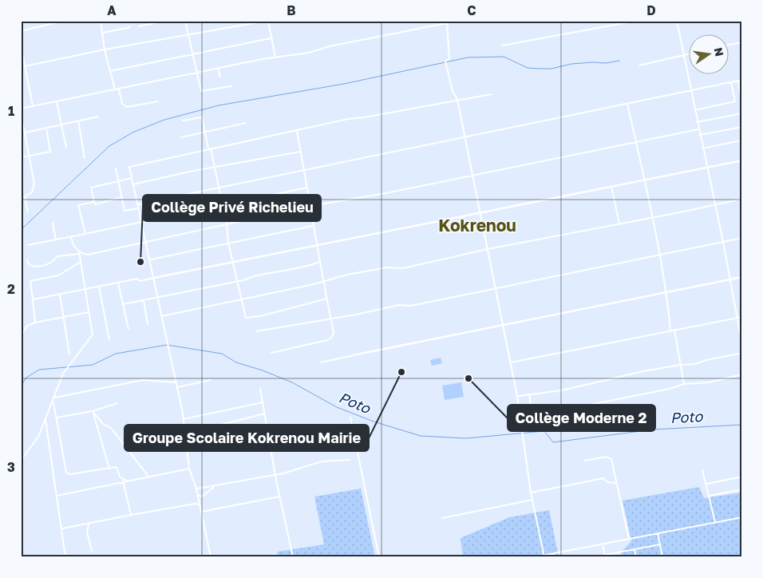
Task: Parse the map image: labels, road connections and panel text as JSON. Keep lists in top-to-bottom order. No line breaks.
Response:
{"districts":["Kokrenou"],"water":["Poto"],"places":["Collège Privé Richelieu","Groupe Scolaire Kokrenou Mairie","Collège Moderne 2"],"north":"right","grid":{"columns":["A","B","C","D"],"rows":["1","2","3"]}}
